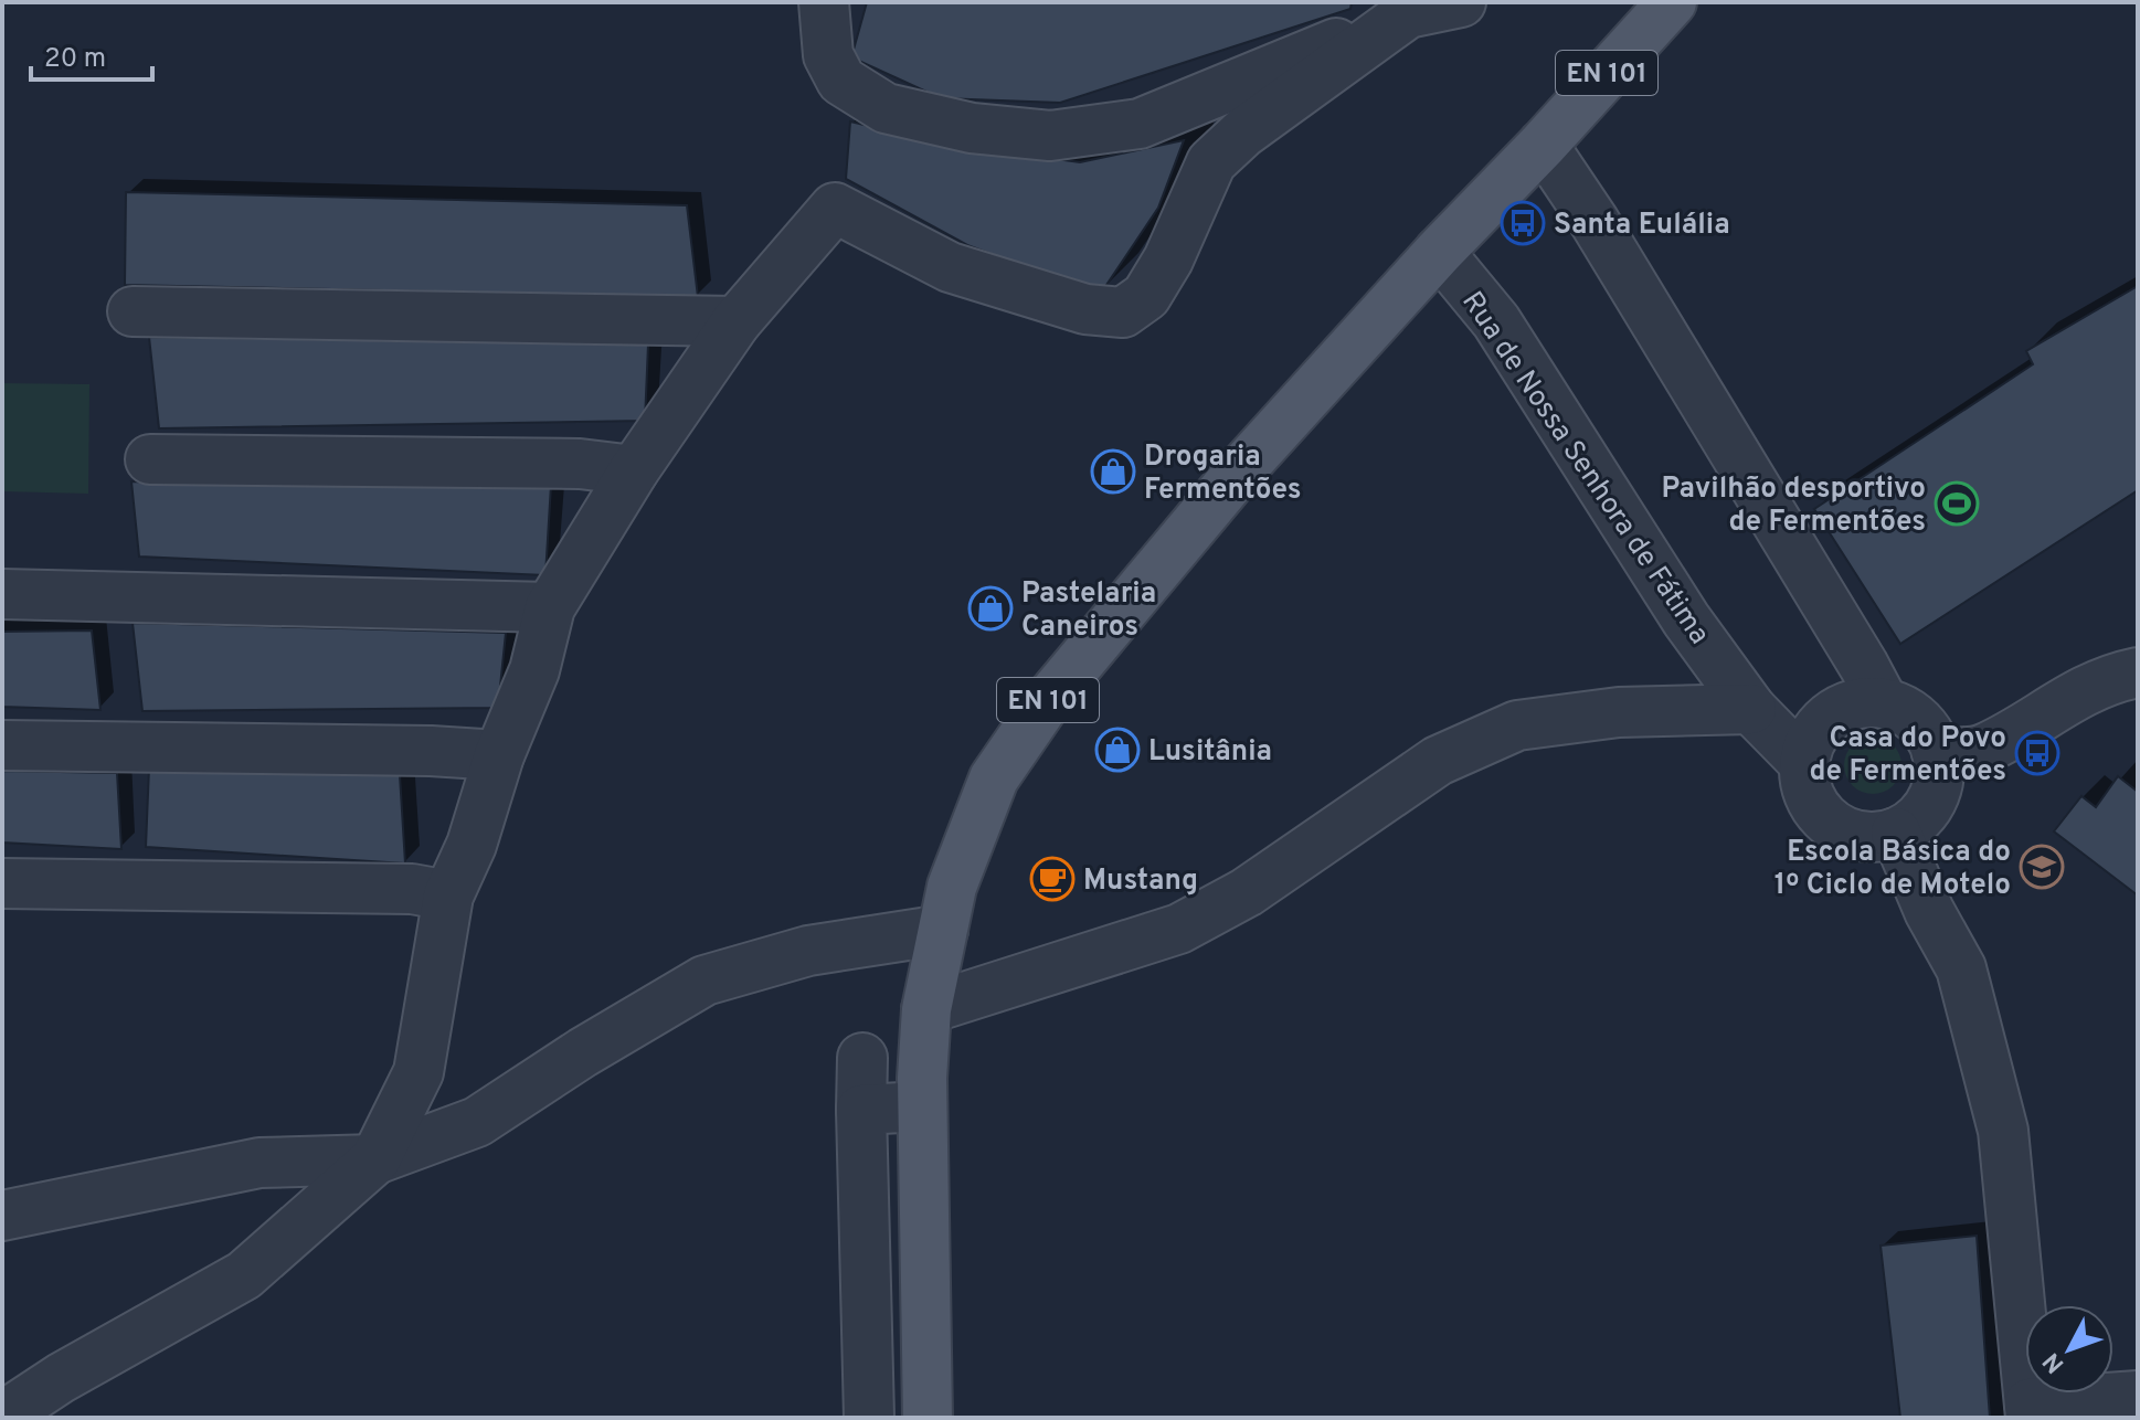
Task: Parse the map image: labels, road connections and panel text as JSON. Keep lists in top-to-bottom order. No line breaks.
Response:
{"streets":{"main road":["EN 101"],"street":["Rua de Nossa Senhora de Fátima"]},"crossings":[["EN 101","Rua de Nossa Senhora de Fátima"]],"places":{"bus stop":["Santa Eulália","Casa do Povo de Fermentões"],"shop":["Drogaria Fermentões","Pastelaria Caneiros","Lusitânia"],"sports":["Pavilhão desportivo de Fermentões"],"school or university":["Escola Básica do 1º Ciclo de Motelo"],"cafe":["Mustang"]},"scale_bar":"20 m","north":"bottom left"}
